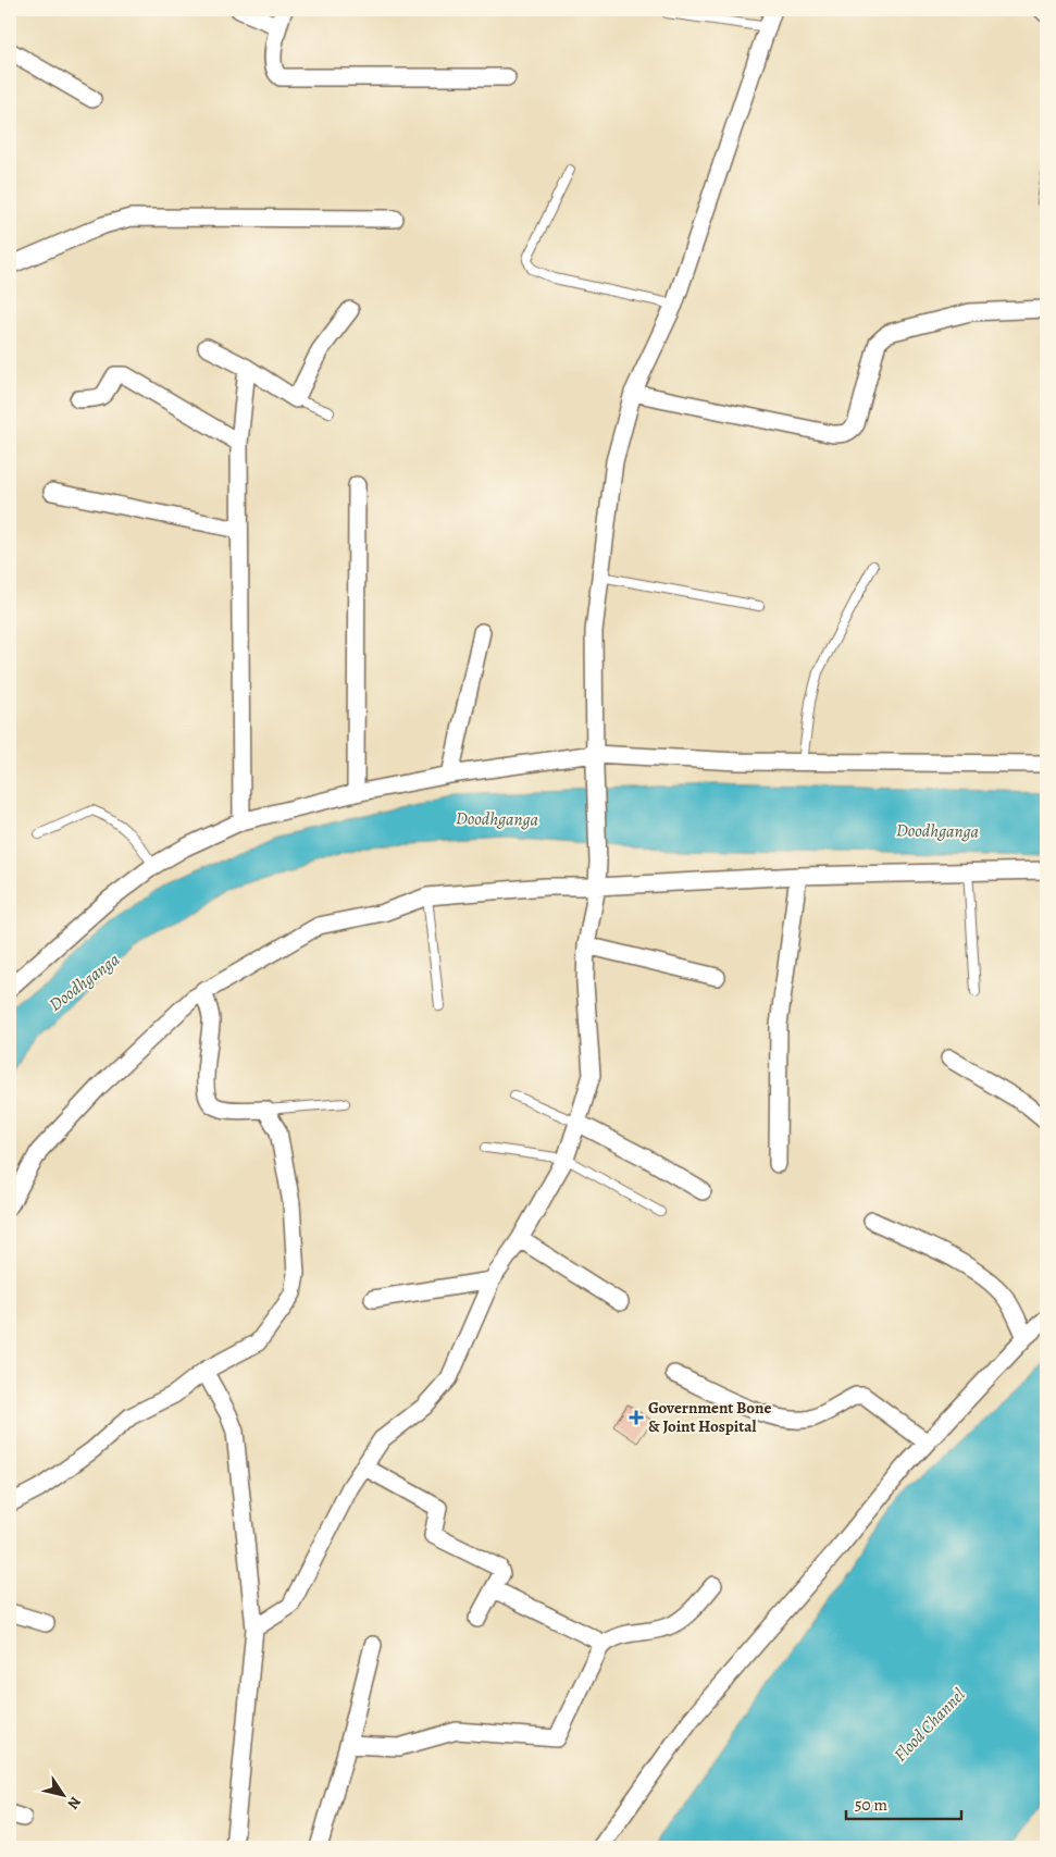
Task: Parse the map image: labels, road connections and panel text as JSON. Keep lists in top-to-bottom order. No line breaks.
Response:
{"water":["Doodhganga","Flood Channel"],"places":{"health":["Government Bone & Joint Hospital"]},"scale_bar":"50 m","north":"bottom right"}
